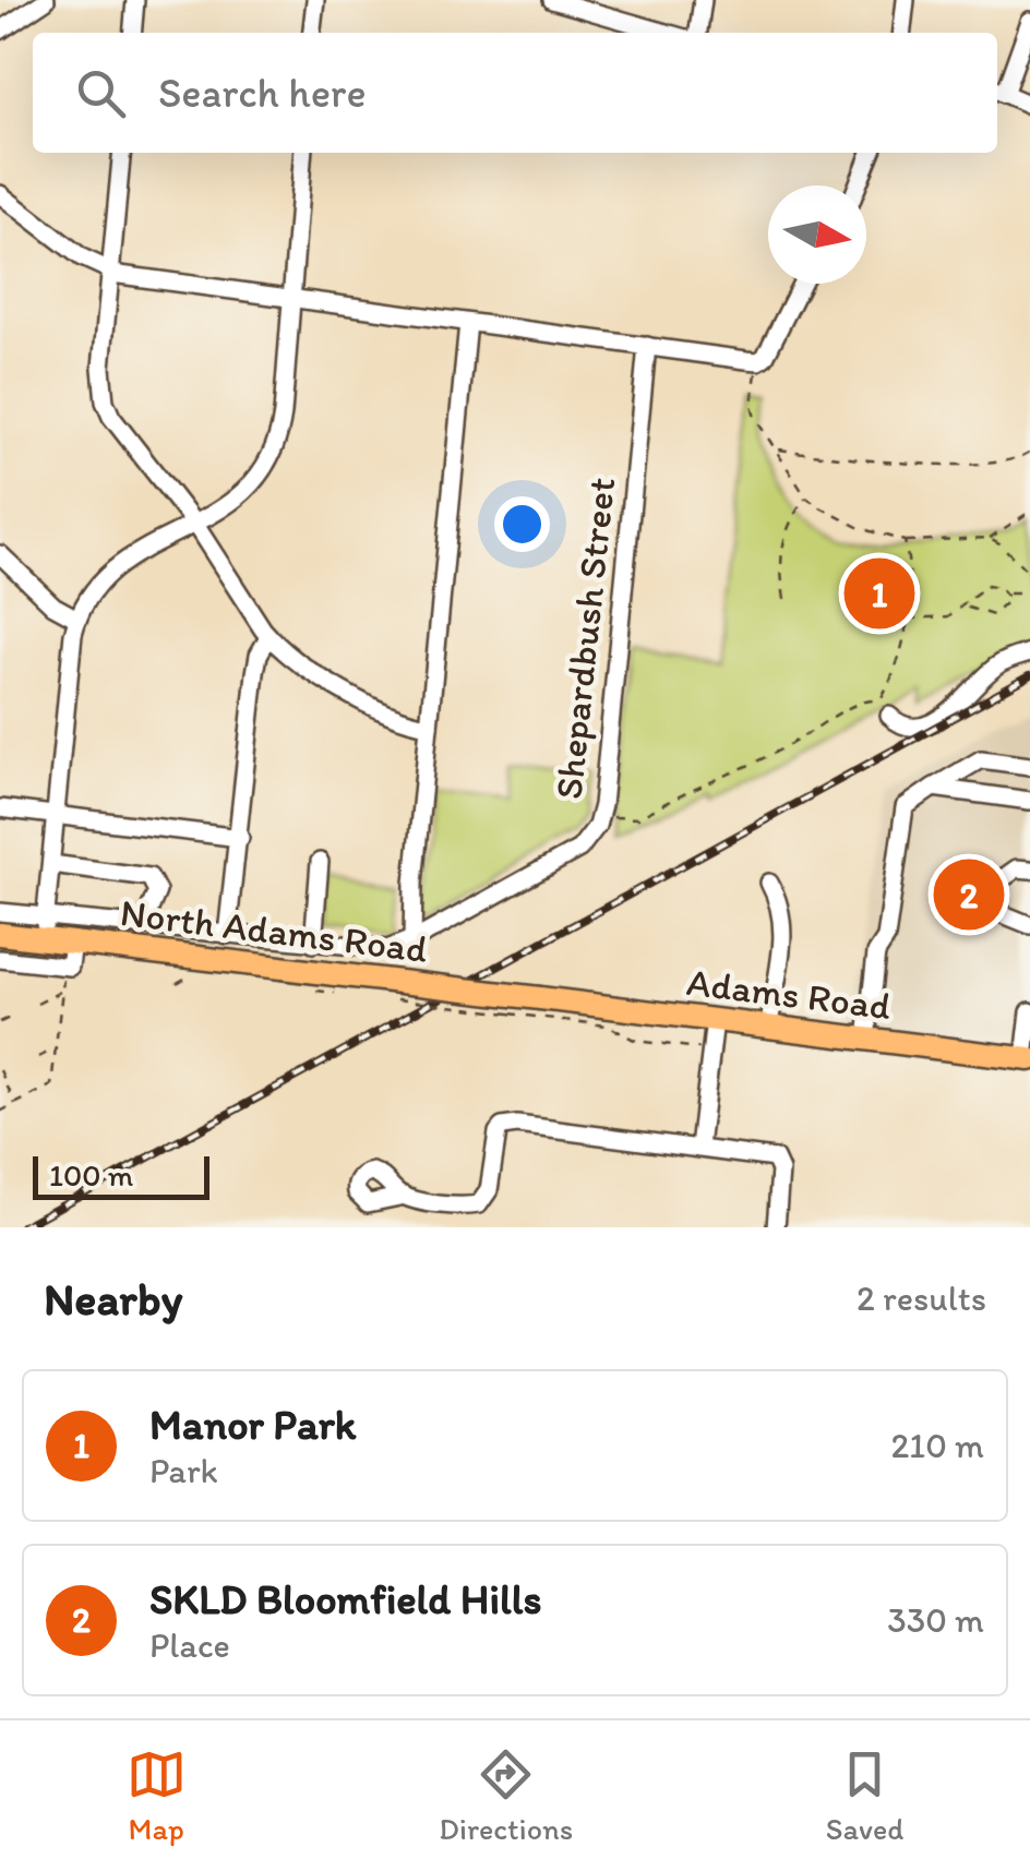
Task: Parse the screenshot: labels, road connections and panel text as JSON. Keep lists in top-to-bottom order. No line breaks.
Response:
{"streets":{"main road":["North Adams Road","Adams Road"],"street":["Shepardbush Street"]},"crossings":[["Shepardbush Street","North Adams Road"],["North Adams Road","Adams Road"]],"scale_bar":"100 m","north":"right","page":{"search":"Search here","pins":["1","2"],"scale":"100 m","heading":["Nearby","2 results"],"list":[{"mark":"1","name":"Manor Park","note":"Park","value":"210 m"},{"mark":"2","name":"SKLD Bloomfield Hills","note":"Place","value":"330 m"}],"nav":["Map","Directions","Saved"]}}
